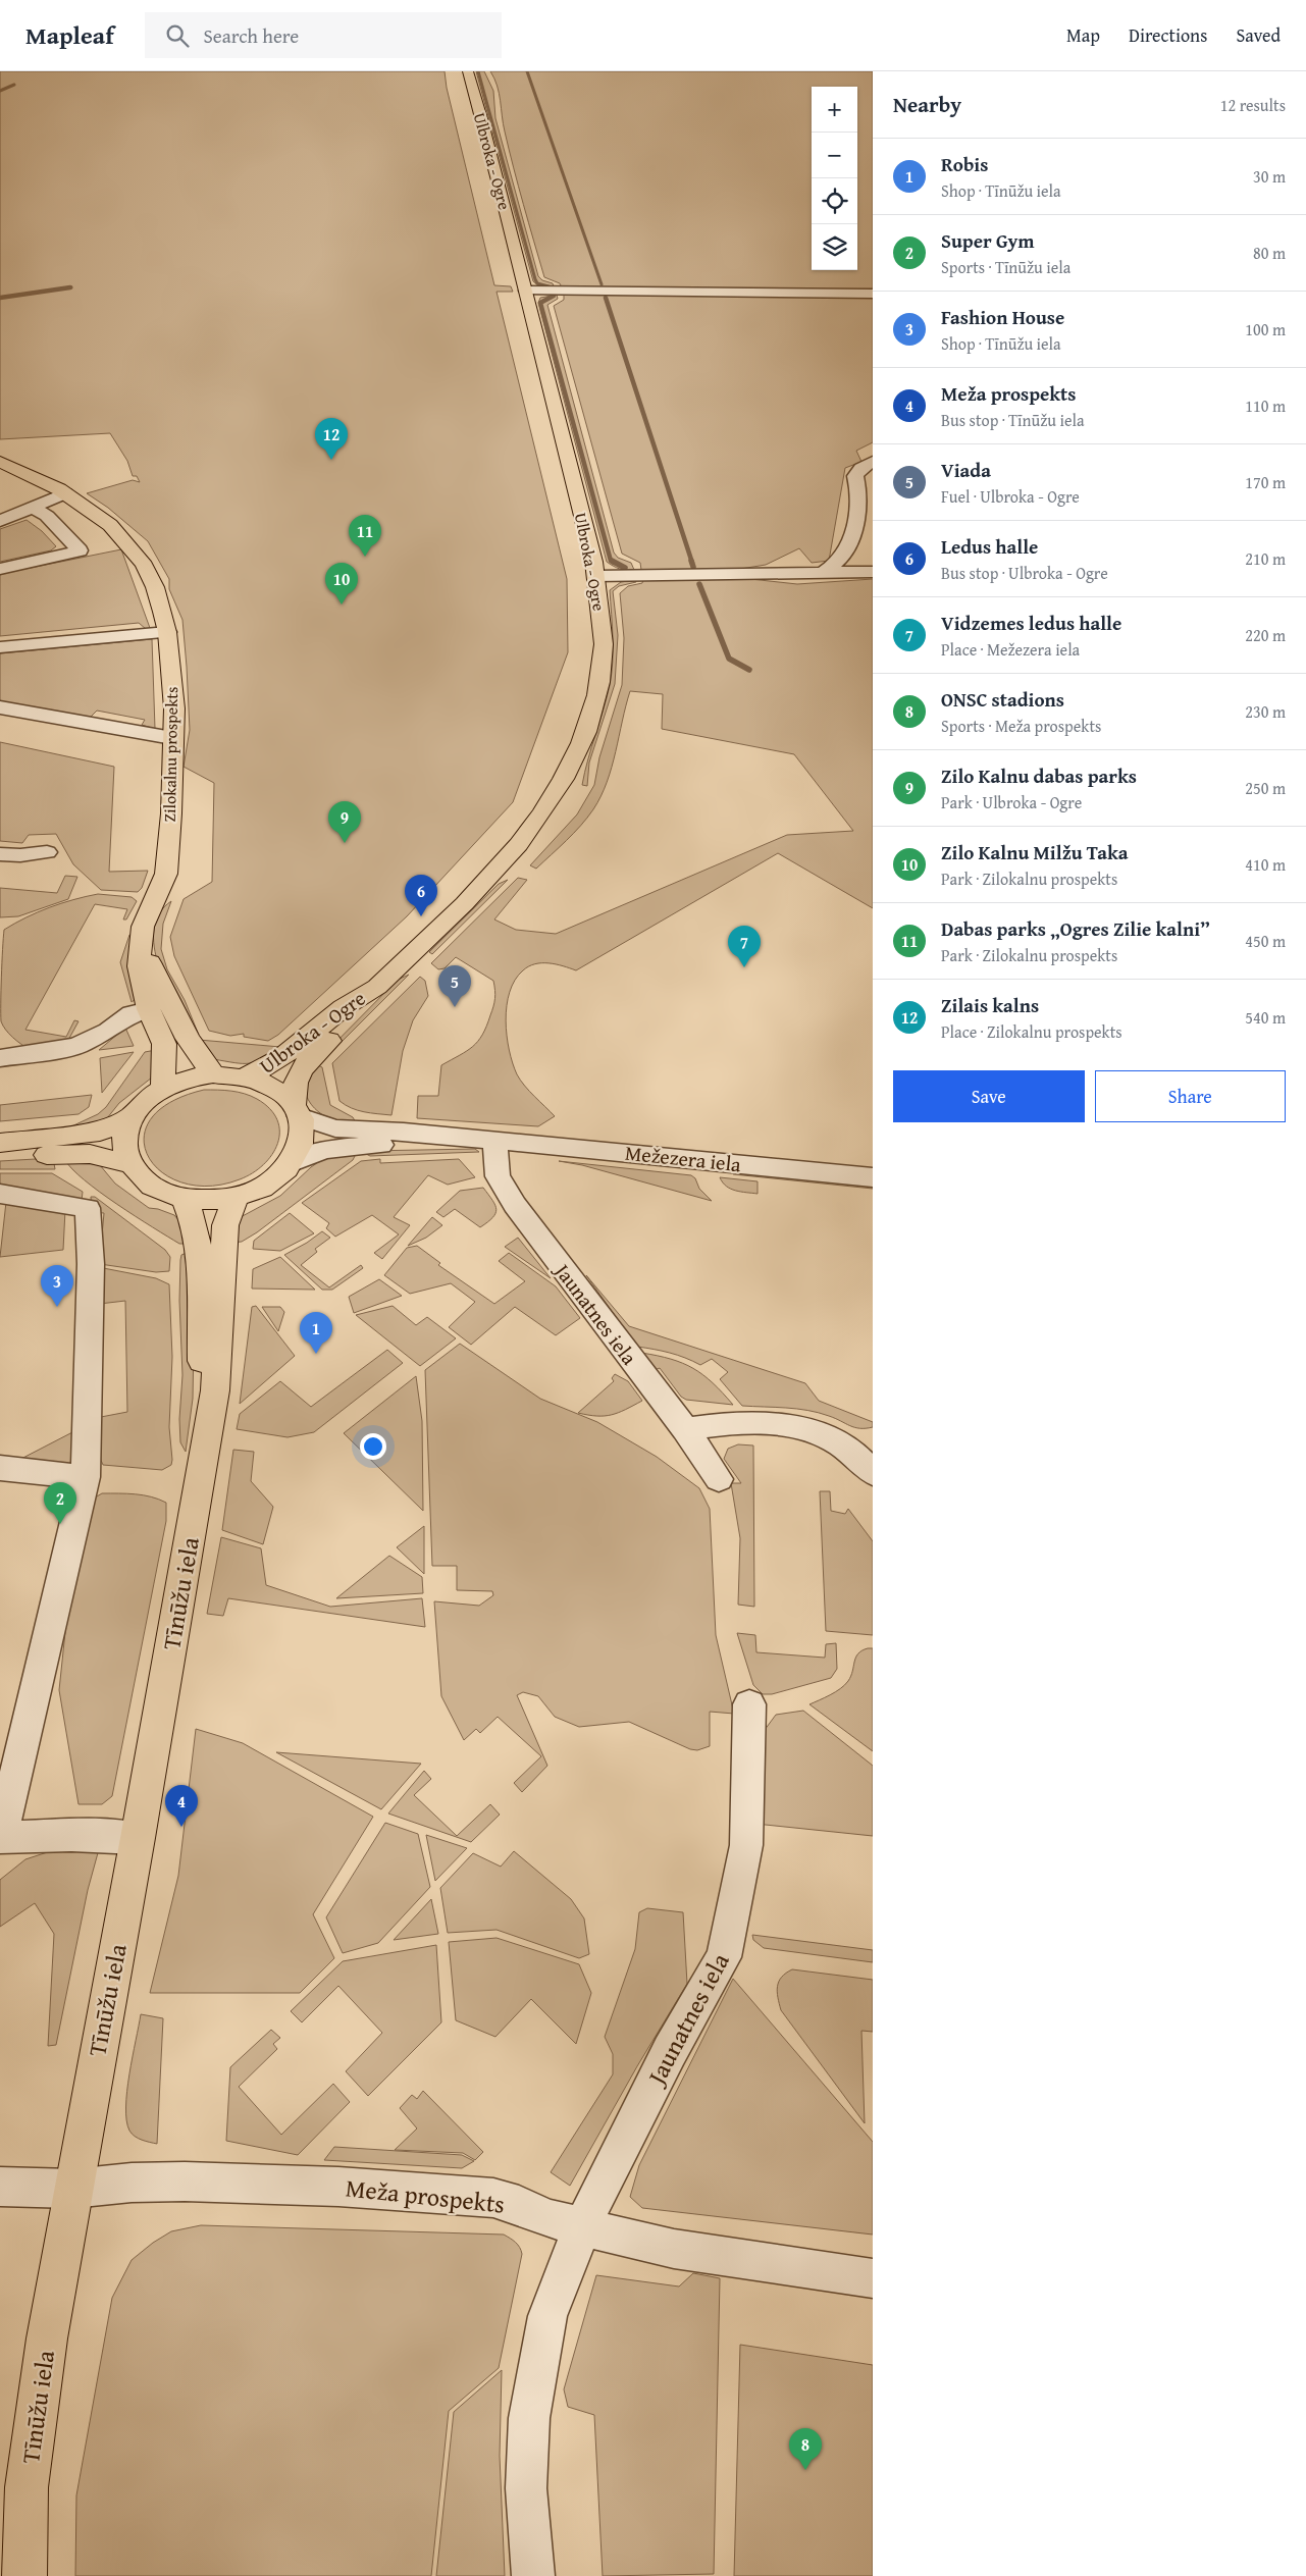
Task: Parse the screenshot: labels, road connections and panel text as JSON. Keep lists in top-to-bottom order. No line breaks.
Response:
{"streets":{"main road":["Ulbroka - Ogre","Zilokalnu prospekts","Tīnūžu iela"],"street":["Mežezera iela","Jaunatnes iela","Meža prospekts"]},"crossings":[["Ulbroka - Ogre","Zilokalnu prospekts"],["Ulbroka - Ogre","Mežezera iela"],["Ulbroka - Ogre","Tīnūžu iela"],["Zilokalnu prospekts","Mežezera iela"],["Zilokalnu prospekts","Tīnūžu iela"],["Mežezera iela","Jaunatnes iela"],["Mežezera iela","Tīnūžu iela"],["Jaunatnes iela","Meža prospekts"],["Tīnūžu iela","Meža prospekts"]],"page":{"header":"Mapleaf","search":"Search here","nav":["Map","Directions","Saved"],"heading":["Nearby","12 results"],"map_buttons":["+","−"],"list":[{"mark":"1","name":"Robis","note":"Shop · Tīnūžu iela","value":"30 m"},{"mark":"2","name":"Super Gym","note":"Sports · Tīnūžu iela","value":"80 m"},{"mark":"3","name":"Fashion House","note":"Shop · Tīnūžu iela","value":"100 m"},{"mark":"4","name":"Meža prospekts","note":"Bus stop · Tīnūžu iela","value":"110 m"},{"mark":"5","name":"Viada","note":"Fuel · Ulbroka - Ogre","value":"170 m"},{"mark":"6","name":"Ledus halle","note":"Bus stop · Ulbroka - Ogre","value":"210 m"},{"mark":"7","name":"Vidzemes ledus halle","note":"Place · Mežezera iela","value":"220 m"},{"mark":"8","name":"ONSC stadions","note":"Sports · Meža prospekts","value":"230 m"},{"mark":"9","name":"Zilo Kalnu dabas parks","note":"Park · Ulbroka - Ogre","value":"250 m"},{"mark":"10","name":"Zilo Kalnu Milžu Taka","note":"Park · Zilokalnu prospekts","value":"410 m"},{"mark":"11","name":"Dabas parks „Ogres Zilie kalni”","note":"Park · Zilokalnu prospekts","value":"450 m"},{"mark":"12","name":"Zilais kalns","note":"Place · Zilokalnu prospekts","value":"540 m"}],"pins":["12","11","10","9","6","7","5","3","1","2","4","8"],"buttons":["Save","Share"]}}
